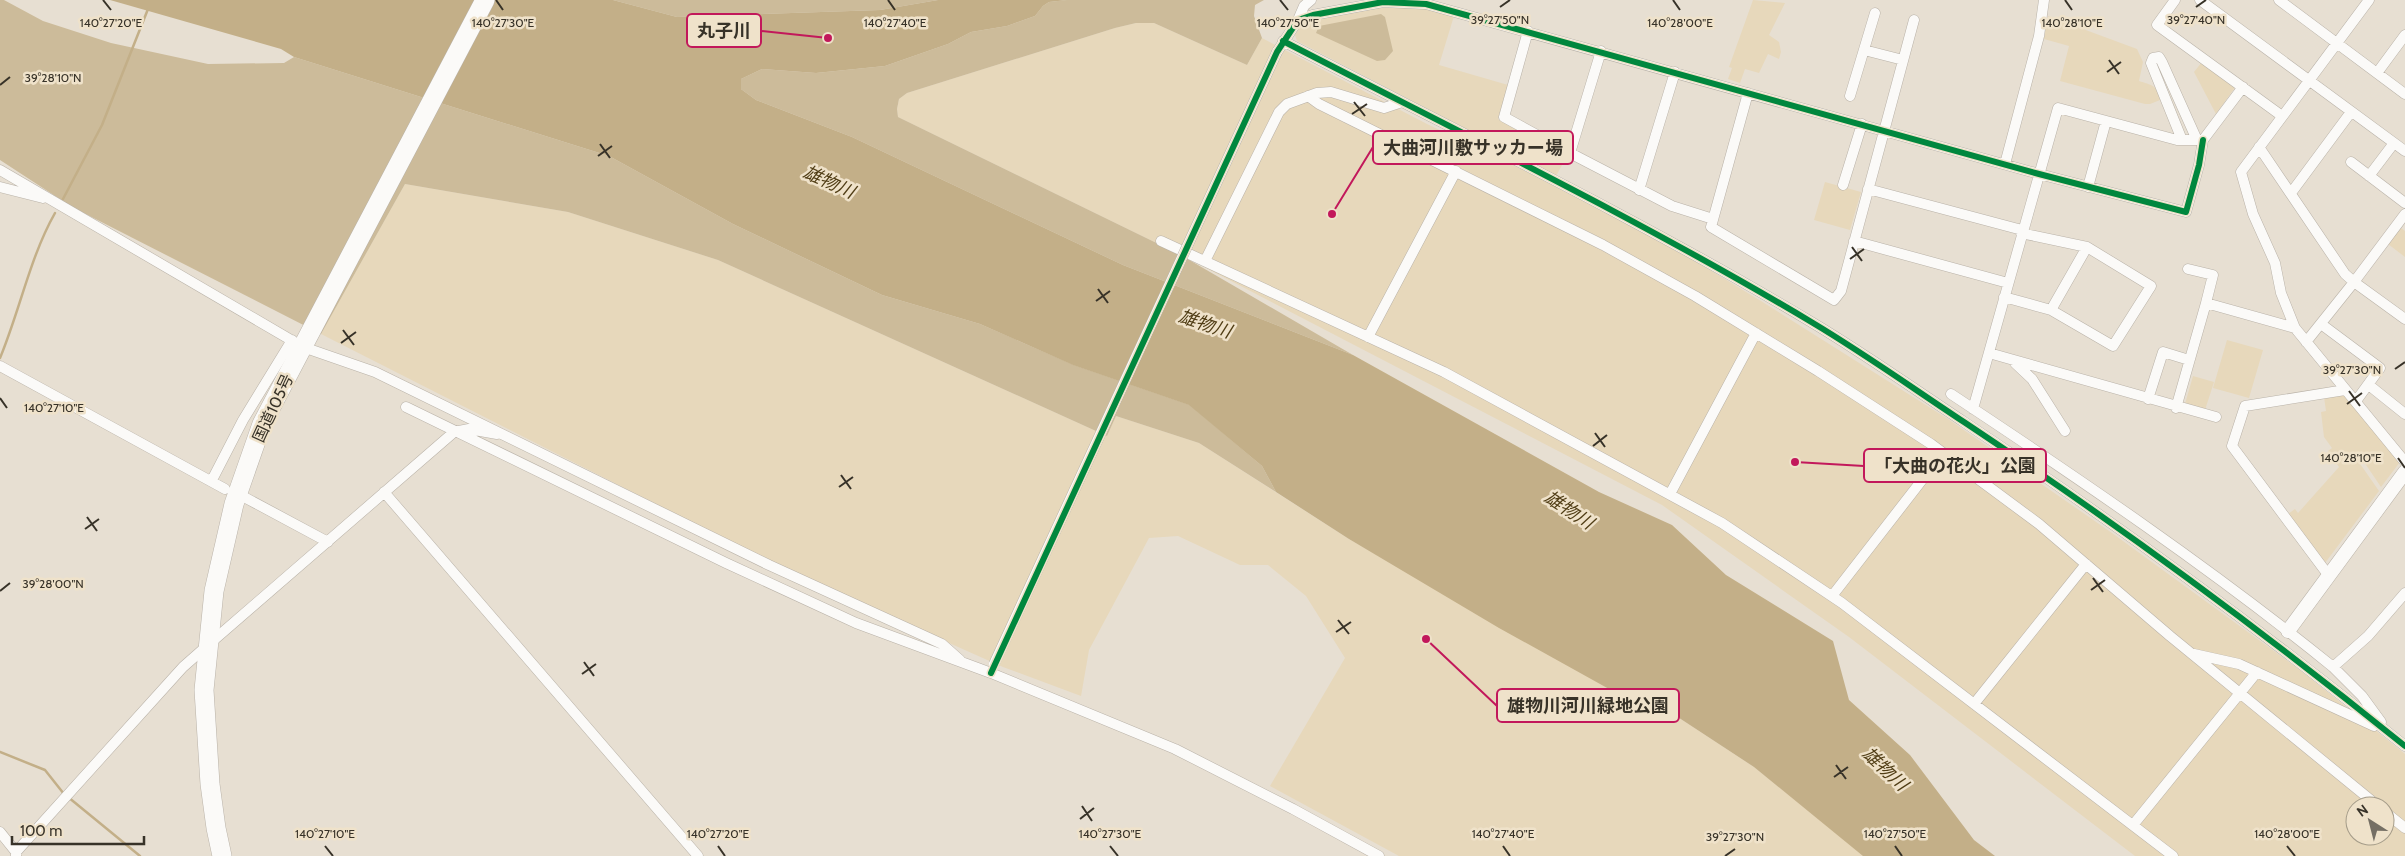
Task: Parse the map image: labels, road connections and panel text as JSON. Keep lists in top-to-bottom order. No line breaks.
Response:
{"streets":{"highway":["国道105号"]},"water":["雄物川"],"places":["丸子川","大曲河川敷サッカー場","「大曲の花火」公園","雄物川河川緑地公園"],"scale_bar":"100 m","north":"top left","coordinates":["39°27'50\"N","39°27'40\"N","140°27'20\"E","140°27'30\"E","140°27'40\"E","140°27'50\"E","140°28'00\"E","140°28'10\"E","39°28'10\"N","39°27'30\"N","140°27'10\"E","39°28'00\"N"]}
